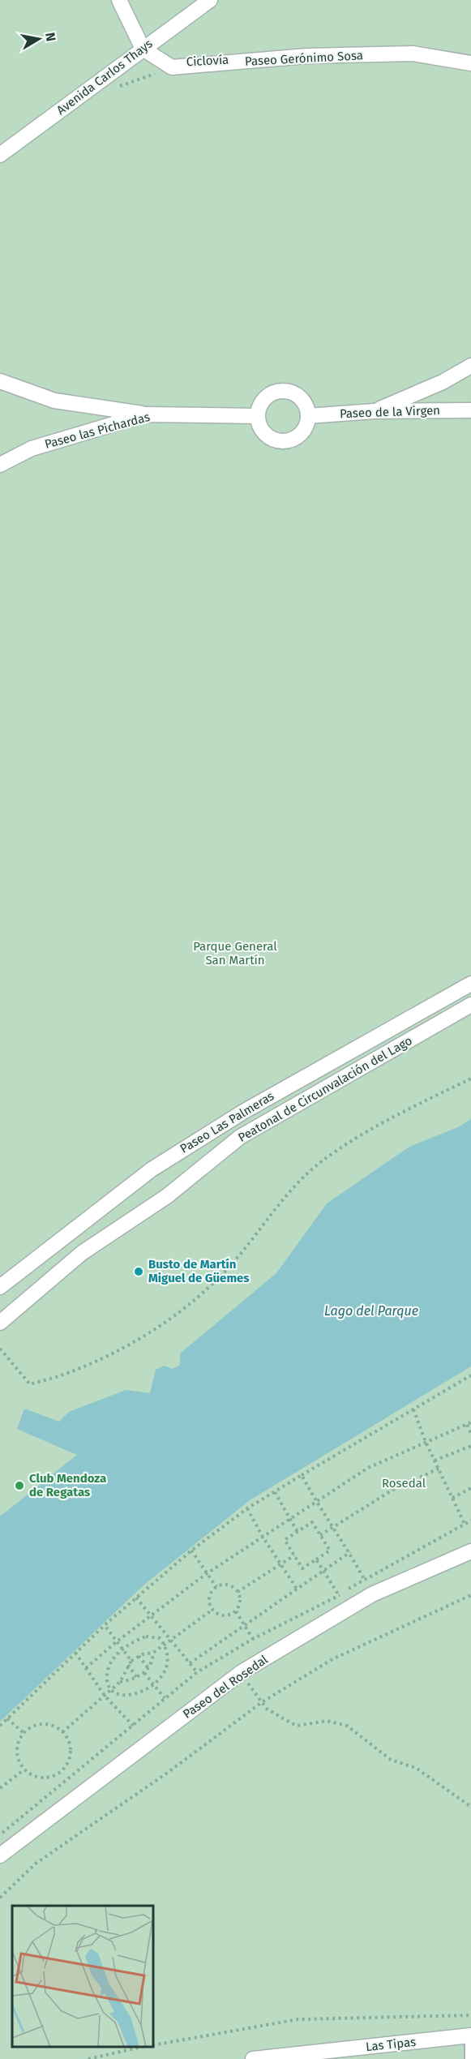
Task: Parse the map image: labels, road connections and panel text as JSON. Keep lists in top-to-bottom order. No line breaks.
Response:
{"streets":{"street":["Paseo Gerónimo Sosa","Avenida Carlos Thays","Paseo de la Virgen","Paseo las Pichardas","Peatonal de Circunvalación del Lago","Paseo Las Palmeras","Paseo del Rosedal","Las Tipas"]},"crossings":[["Paseo Gerónimo Sosa","Avenida Carlos Thays"],["Paseo de la Virgen","Paseo las Pichardas"]],"water":["Lago del Parque"],"parks":["Parque General San Martín","Rosedal"],"places":["Busto de Martín Miguel de Güemes","Club Mendoza de Regatas"],"north":"right"}
